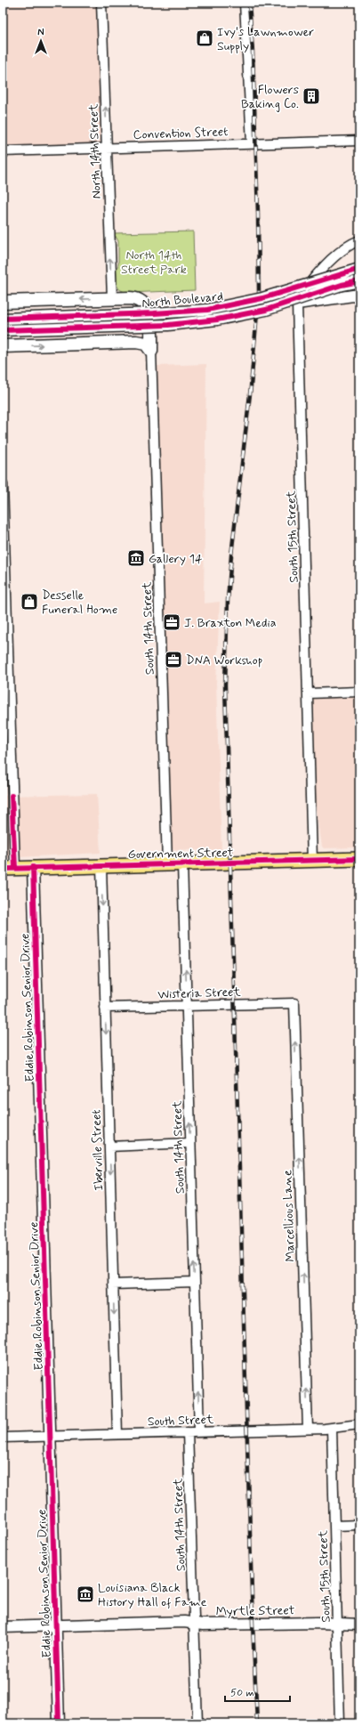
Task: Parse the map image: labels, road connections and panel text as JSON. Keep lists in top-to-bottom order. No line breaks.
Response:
{"streets":{"main road":["Government Street"],"street":["Convention Street","North 14th Street","North Boulevard","South 15th Street","South 14th Street","Wisteria Street","Eddie Robinson Senior Drive","Iberville Street","Marcellious Lane","South Street","Myrtle Street"]},"crossings":[["Convention Street","North 14th Street"],["South 15th Street","Government Street"],["South 15th Street","South Street"],["South 15th Street","Myrtle Street"],["South 14th Street","Government Street"],["South 14th Street","Wisteria Street"],["South 14th Street","South Street"],["South 14th Street","Myrtle Street"],["Government Street","Eddie Robinson Senior Drive"],["Government Street","Iberville Street"],["Wisteria Street","Iberville Street"],["Wisteria Street","Marcellious Lane"],["Eddie Robinson Senior Drive","South Street"],["Eddie Robinson Senior Drive","Myrtle Street"],["Iberville Street","South Street"],["Marcellious Lane","South Street"]],"one_way":["North 14th Street","South 14th Street","Iberville Street","Marcellious Lane"],"parks":["North 14th Street Park"],"places":{"shop":["Ivy's Lawnmower Supply","Desselle Funeral Home"],"building":["Flowers Baking Co."],"museum":["Gallery 14","Louisiana Black History Hall of Fame"],"office":["J. Braxton Media","DNA Workshop"]},"scale_bar":"50 m","north":"top"}
